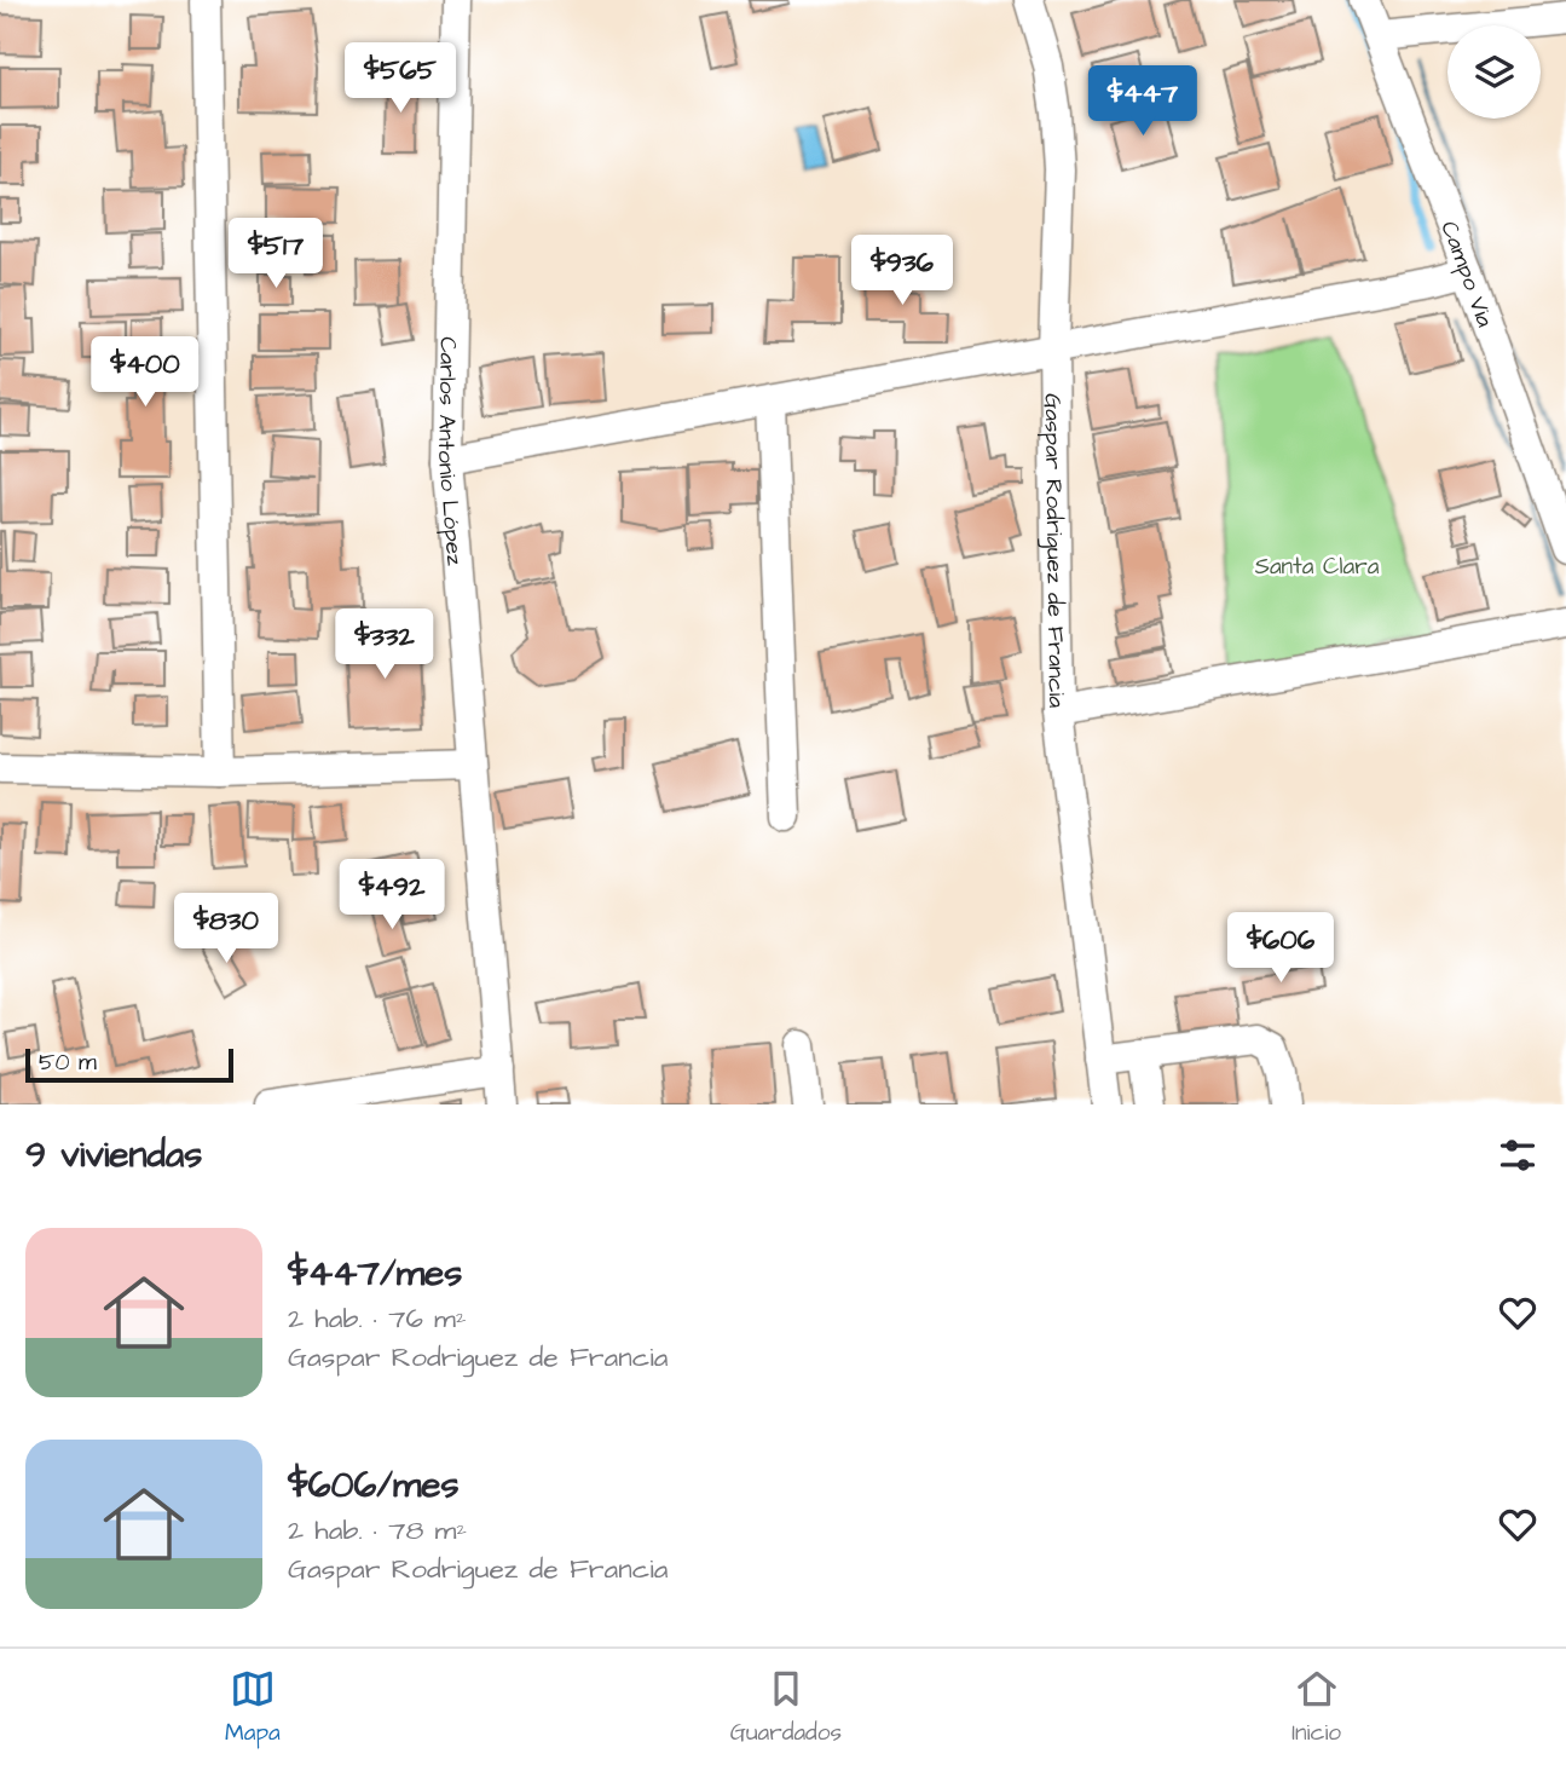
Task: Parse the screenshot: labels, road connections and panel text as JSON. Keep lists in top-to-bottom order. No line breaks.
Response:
{"streets":{"street":["Campo Via","Carlos Antonio López","Gaspar Rodriguez de Francia"]},"parks":["Santa Clara"],"scale_bar":"50 m","page":{"price":["$565","$447","$517","$936","$400","$332","$492","$830","$606"],"scale":"50 m","heading":"9 viviendas","list":[{"name":"$447/mes","note":"2 hab. · 76 m² · Gaspar Rodriguez de Francia"},{"name":"$606/mes","note":"2 hab. · 78 m² · Gaspar Rodriguez de Francia"}],"tabs":["Mapa","Guardados","Inicio"]}}
